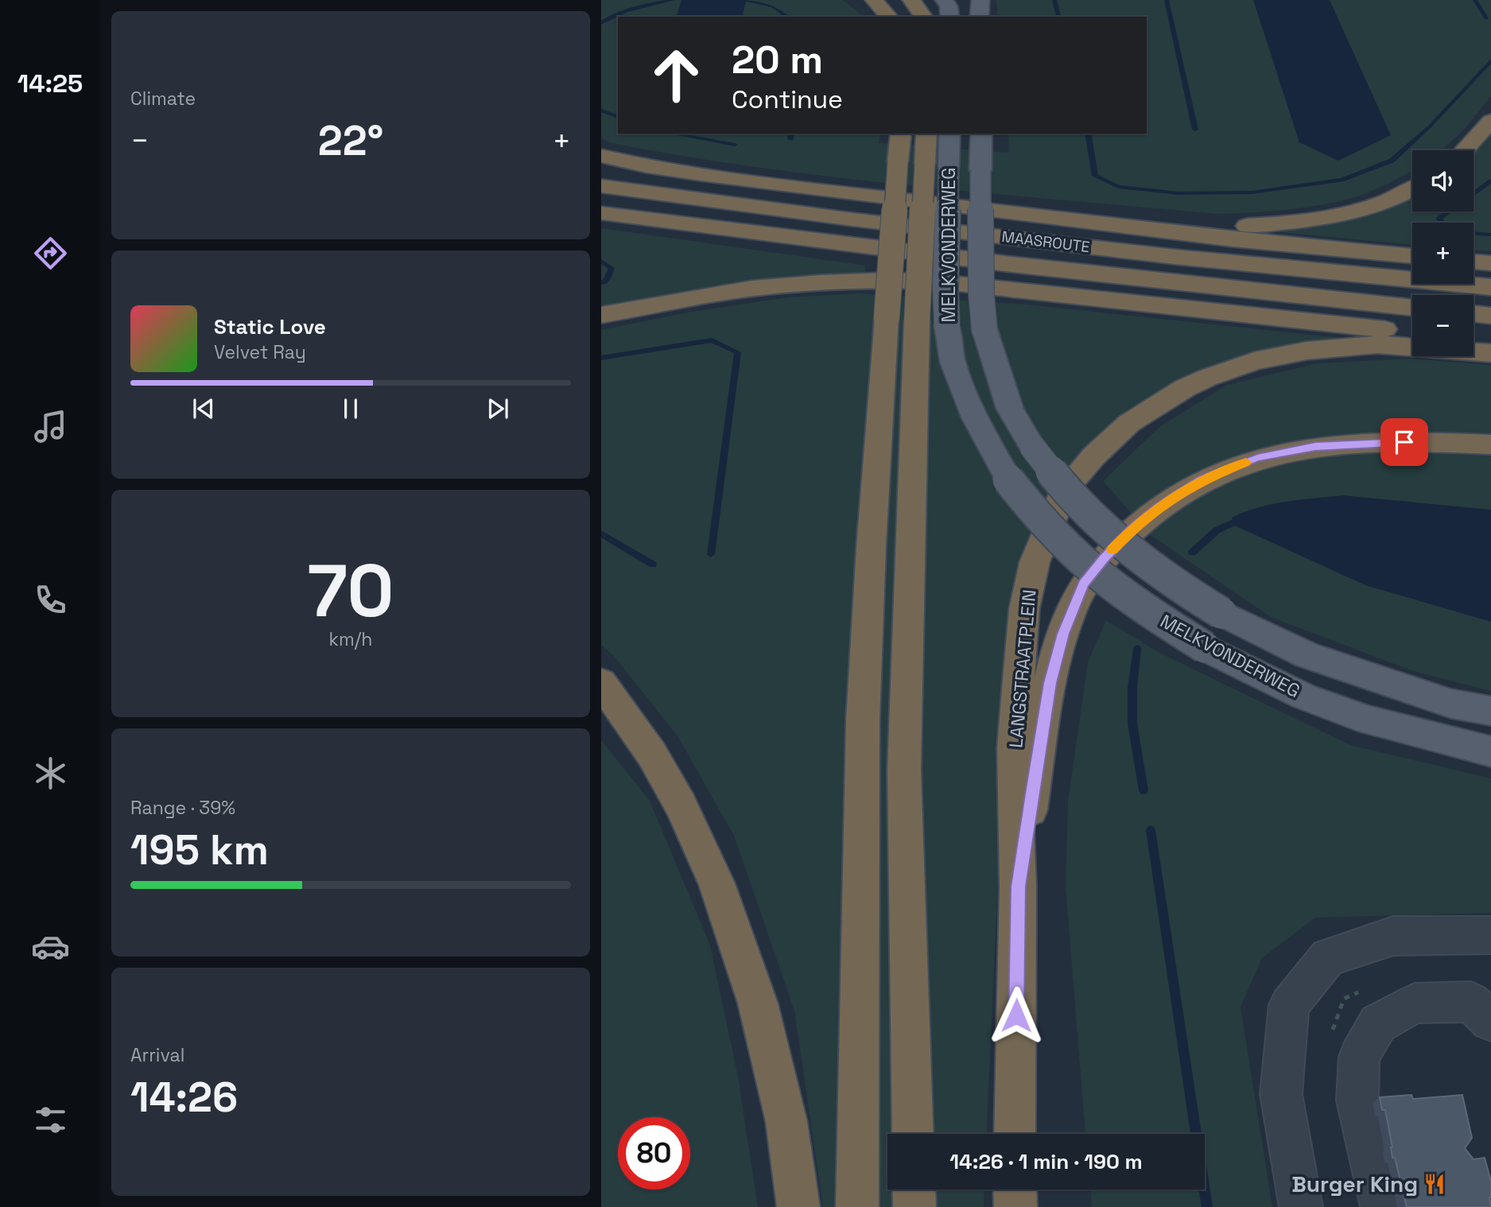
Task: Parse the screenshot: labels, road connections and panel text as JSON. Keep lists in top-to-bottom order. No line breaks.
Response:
{"streets":{"highway":["MAASROUTE","LANGSTRAATPLEIN"],"main road":["MELKVONDERWEG"]},"places":{"restaurant":["Burger King"]},"page":{"tabs":"14:25","tile":["Climate",["70","km/h"],["Range · 39%","195 km"],["Arrival","14:26"]],"turn":["20 m","Continue"],"heat":["−","22°","+"],"map_buttons":["+","−"],"song":["Static Love","Velvet Ray"],"limit":"80","trip":"14:26 · 1 min · 190 m"}}
